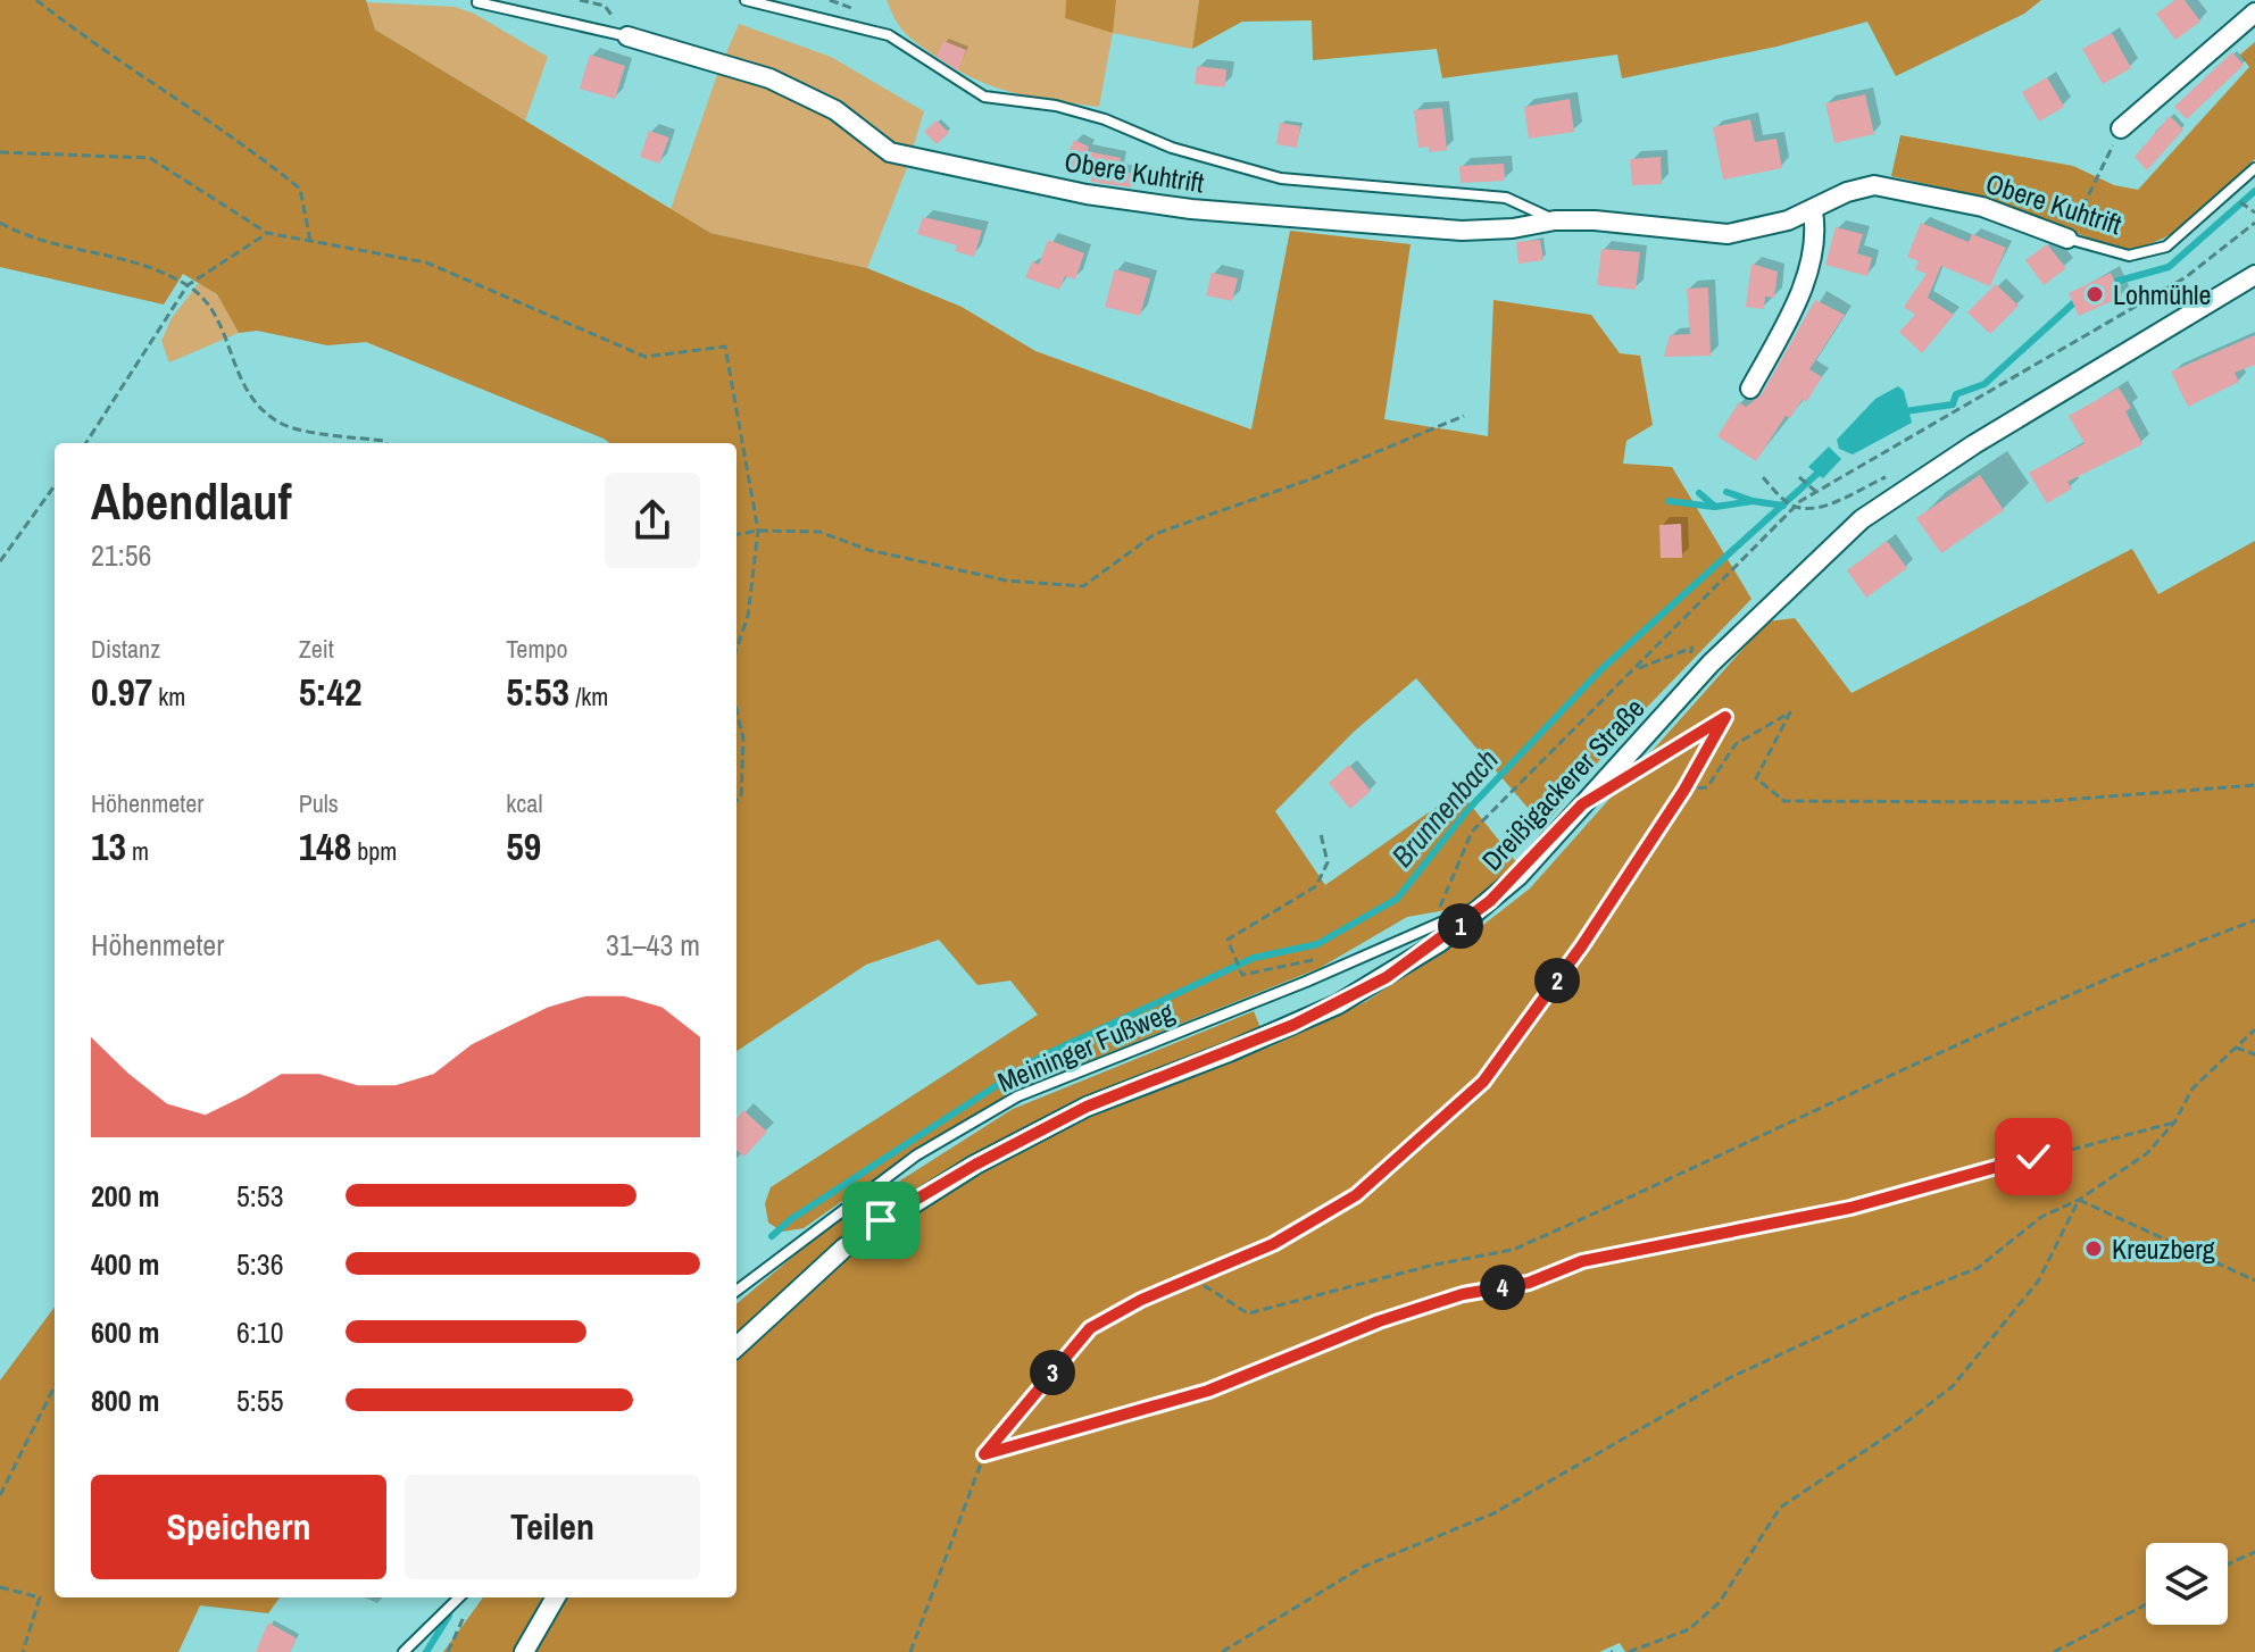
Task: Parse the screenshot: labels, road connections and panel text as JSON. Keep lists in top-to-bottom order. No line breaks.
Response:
{"streets":{"street":["Obere Kuhtrift","Dreißigackerer Straße"],"lane":["Meininger Fußweg"]},"crossings":[["Dreißigackerer Straße","Meininger Fußweg"]],"water":["Brunnenbach"],"places":["Lohmühle","Kreuzberg"],"page":{"heading":["Abendlauf","21:56"],"stats":[["Distanz","0.97 km"],["Zeit","5:42"],["Tempo","5:53 /km"],["Höhenmeter","13 m"],["Puls","148 bpm"],["kcal","59"]],"pins":["1","2","4","3"],"chart":["Höhenmeter","31–43 m"],"list":[{"name":"200 m","note":"5:53"},{"name":"400 m","note":"5:36"},{"name":"600 m","note":"6:10"},{"name":"800 m","note":"5:55"}],"buttons":["Speichern","Teilen"]}}
